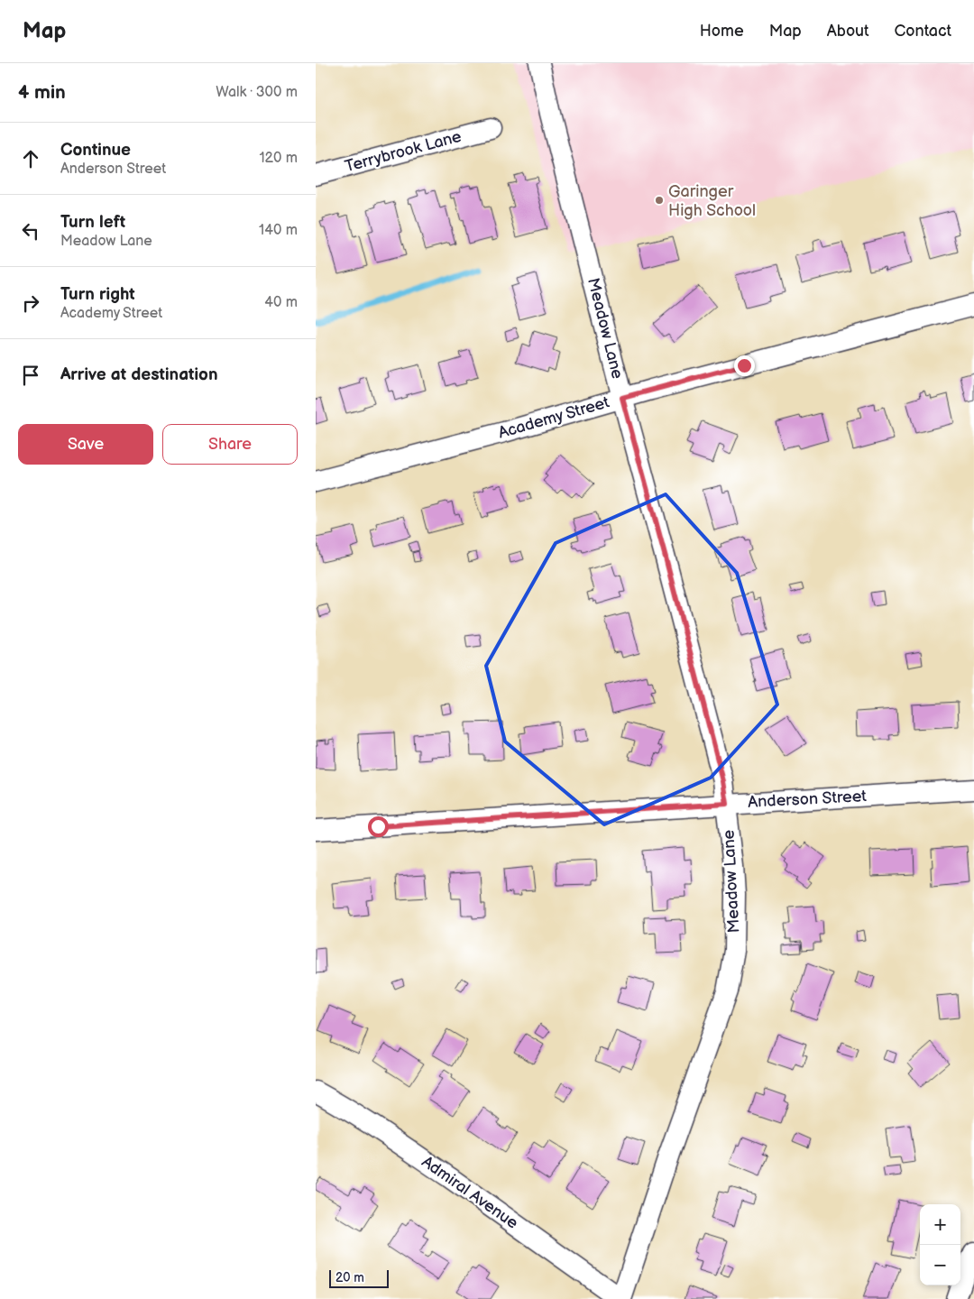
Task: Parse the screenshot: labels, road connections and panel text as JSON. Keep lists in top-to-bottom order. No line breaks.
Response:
{"streets":{"street":["Terrybrook Lane","Meadow Lane","Academy Street","Anderson Street","Admiral Avenue"]},"crossings":[["Meadow Lane","Academy Street"],["Meadow Lane","Anderson Street"],["Meadow Lane","Admiral Avenue"]],"places":["Garinger High School"],"scale_bar":"20 m","page":{"header":"Map","nav":["Home","Map","About","Contact"],"heading":["4 min","Walk · 300 m"],"list":[["Continue","Anderson Street","120 m"],["Turn left","Meadow Lane","140 m"],["Turn right","Academy Street","40 m"],"Arrive at destination"],"buttons":["Save","Share"],"map_buttons":["+","−"],"scale":"20 m"}}
